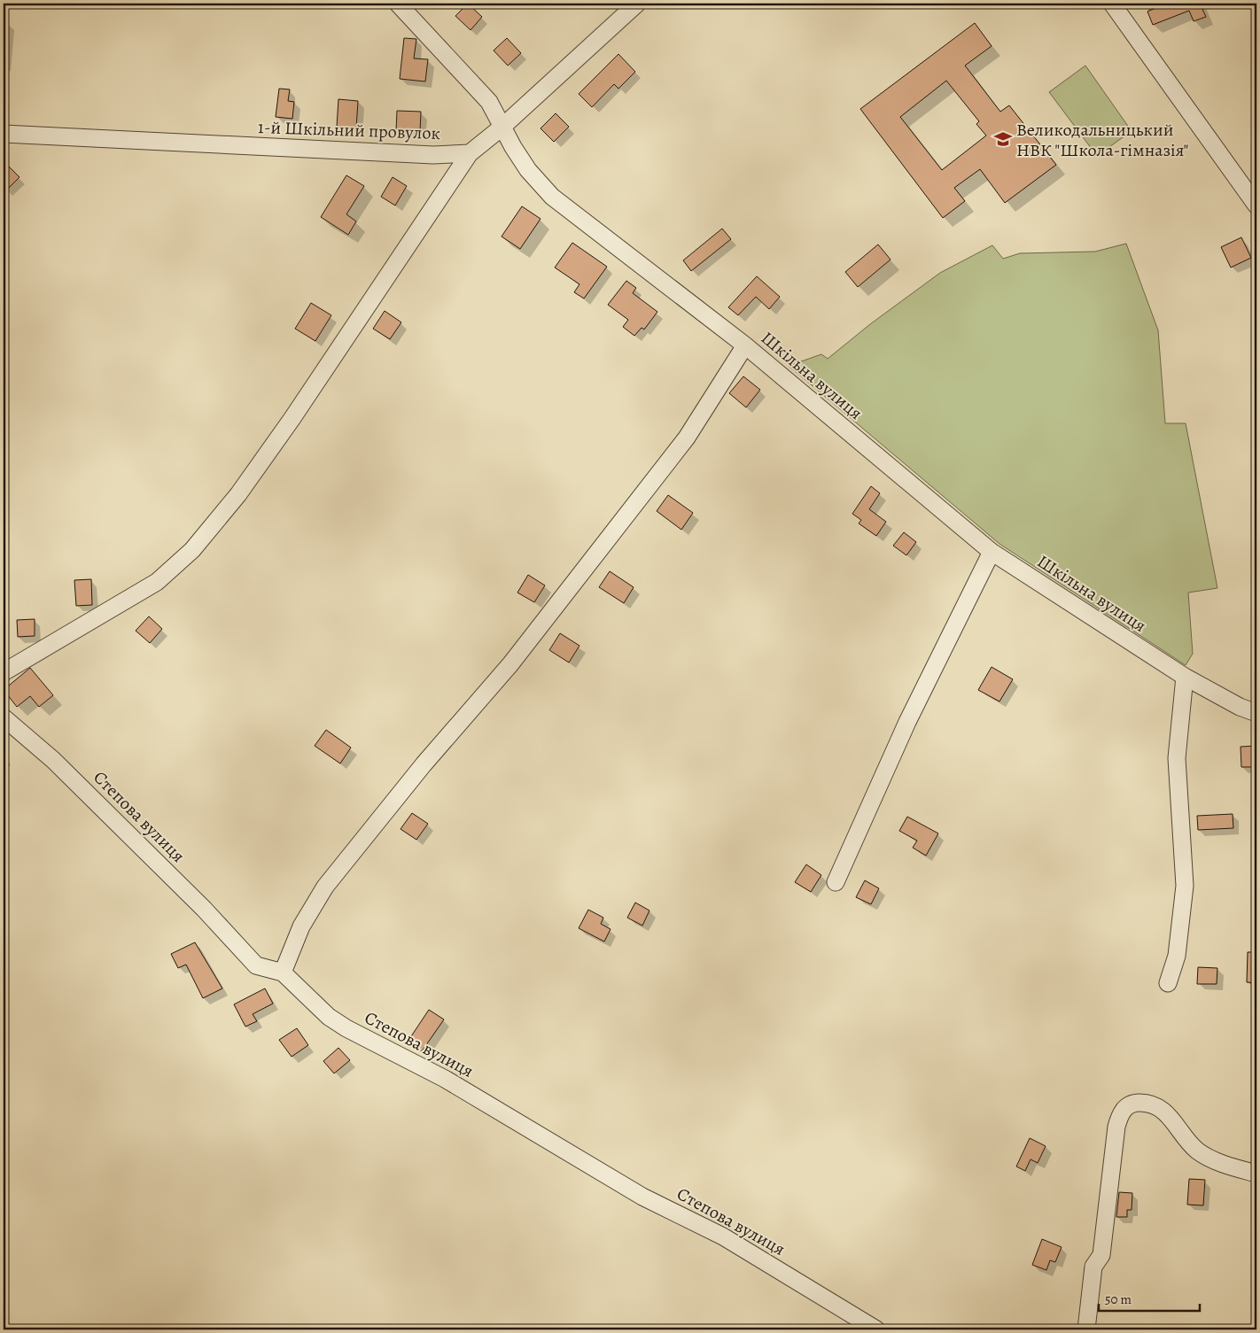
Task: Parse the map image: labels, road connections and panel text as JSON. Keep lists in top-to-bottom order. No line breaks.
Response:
{"streets":{"street":["1-й Шкільний провулок","Шкільна вулиця","Степова вулиця"]},"places":{"school or university":["Великодальницький НВК \"Школа-гімназія\""]},"scale_bar":"50 m"}
